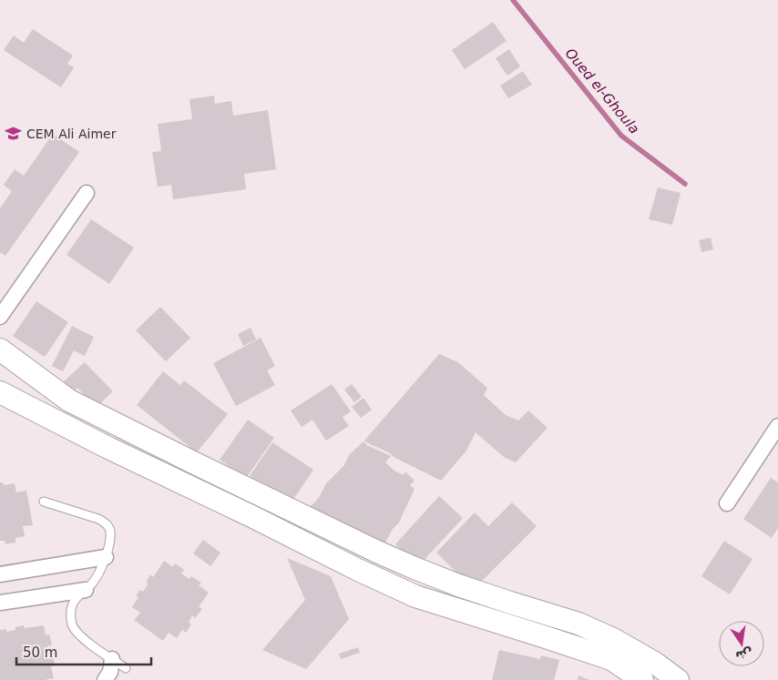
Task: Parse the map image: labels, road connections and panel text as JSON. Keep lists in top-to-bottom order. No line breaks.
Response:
{"water":["Oued el-Ghoula"],"places":{"school or university":["CEM Ali Aimer"]},"scale_bar":"50 m","north":"bottom"}
